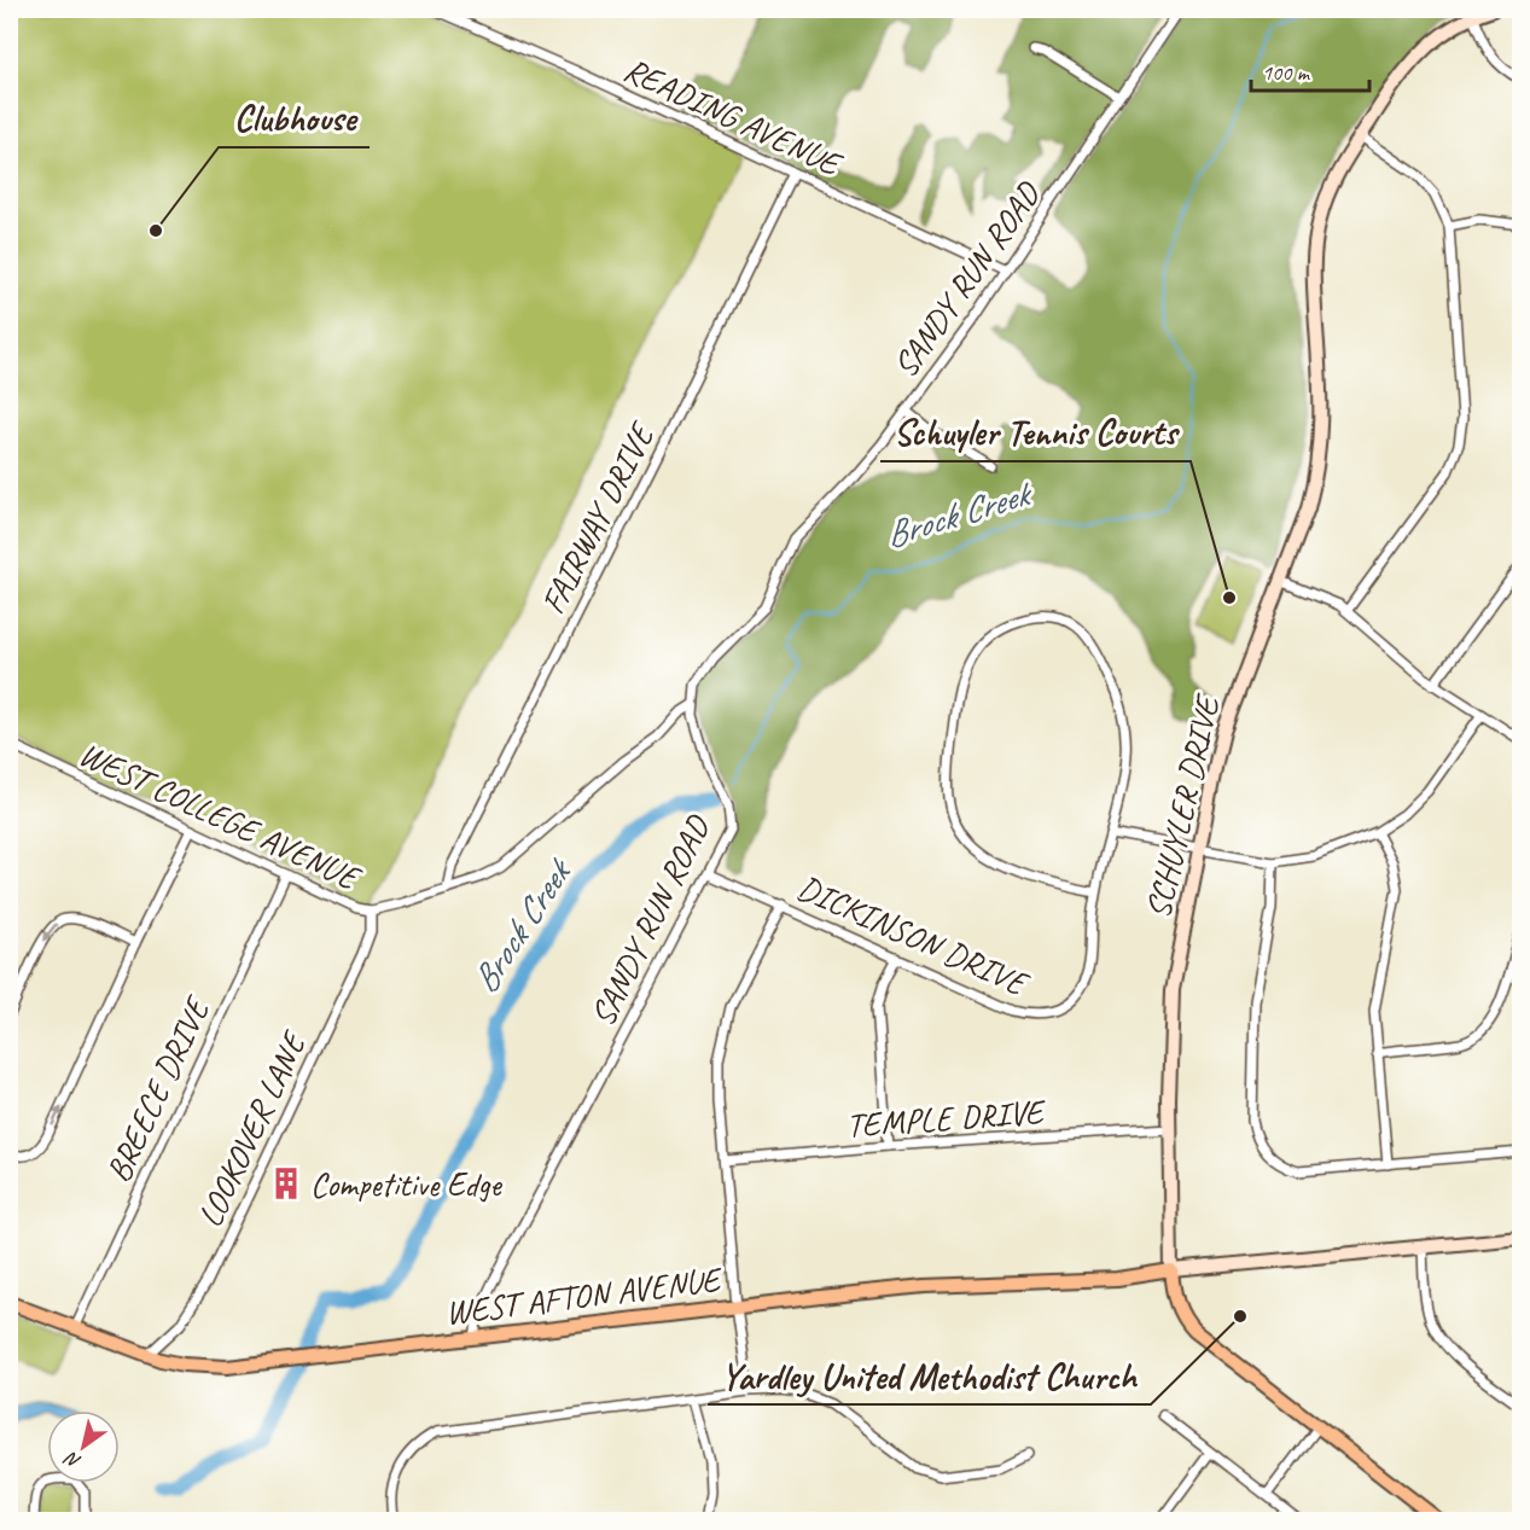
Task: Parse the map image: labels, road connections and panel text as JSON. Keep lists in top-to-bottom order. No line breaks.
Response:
{"streets":{"main road":["WEST AFTON AVENUE"],"street":["READING AVENUE","SANDY RUN ROAD","FAIRWAY DRIVE","SCHUYLER DRIVE","WEST COLLEGE AVENUE","DICKINSON DRIVE","BREECE DRIVE","TEMPLE DRIVE","LOOKOVER LANE"]},"crossings":[["READING AVENUE","SANDY RUN ROAD"],["READING AVENUE","FAIRWAY DRIVE"],["SANDY RUN ROAD","WEST COLLEGE AVENUE"],["SANDY RUN ROAD","DICKINSON DRIVE"],["SANDY RUN ROAD","WEST AFTON AVENUE"],["FAIRWAY DRIVE","WEST COLLEGE AVENUE"],["SCHUYLER DRIVE","TEMPLE DRIVE"],["SCHUYLER DRIVE","WEST AFTON AVENUE"],["WEST COLLEGE AVENUE","BREECE DRIVE"],["WEST COLLEGE AVENUE","LOOKOVER LANE"],["BREECE DRIVE","WEST AFTON AVENUE"],["LOOKOVER LANE","WEST AFTON AVENUE"]],"water":["Brock Creek"],"places":{"other":["Clubhouse","Schuyler Tennis Courts","Yardley United Methodist Church"],"building":["Competitive Edge"]},"scale_bar":"100 m","north":"bottom left"}
